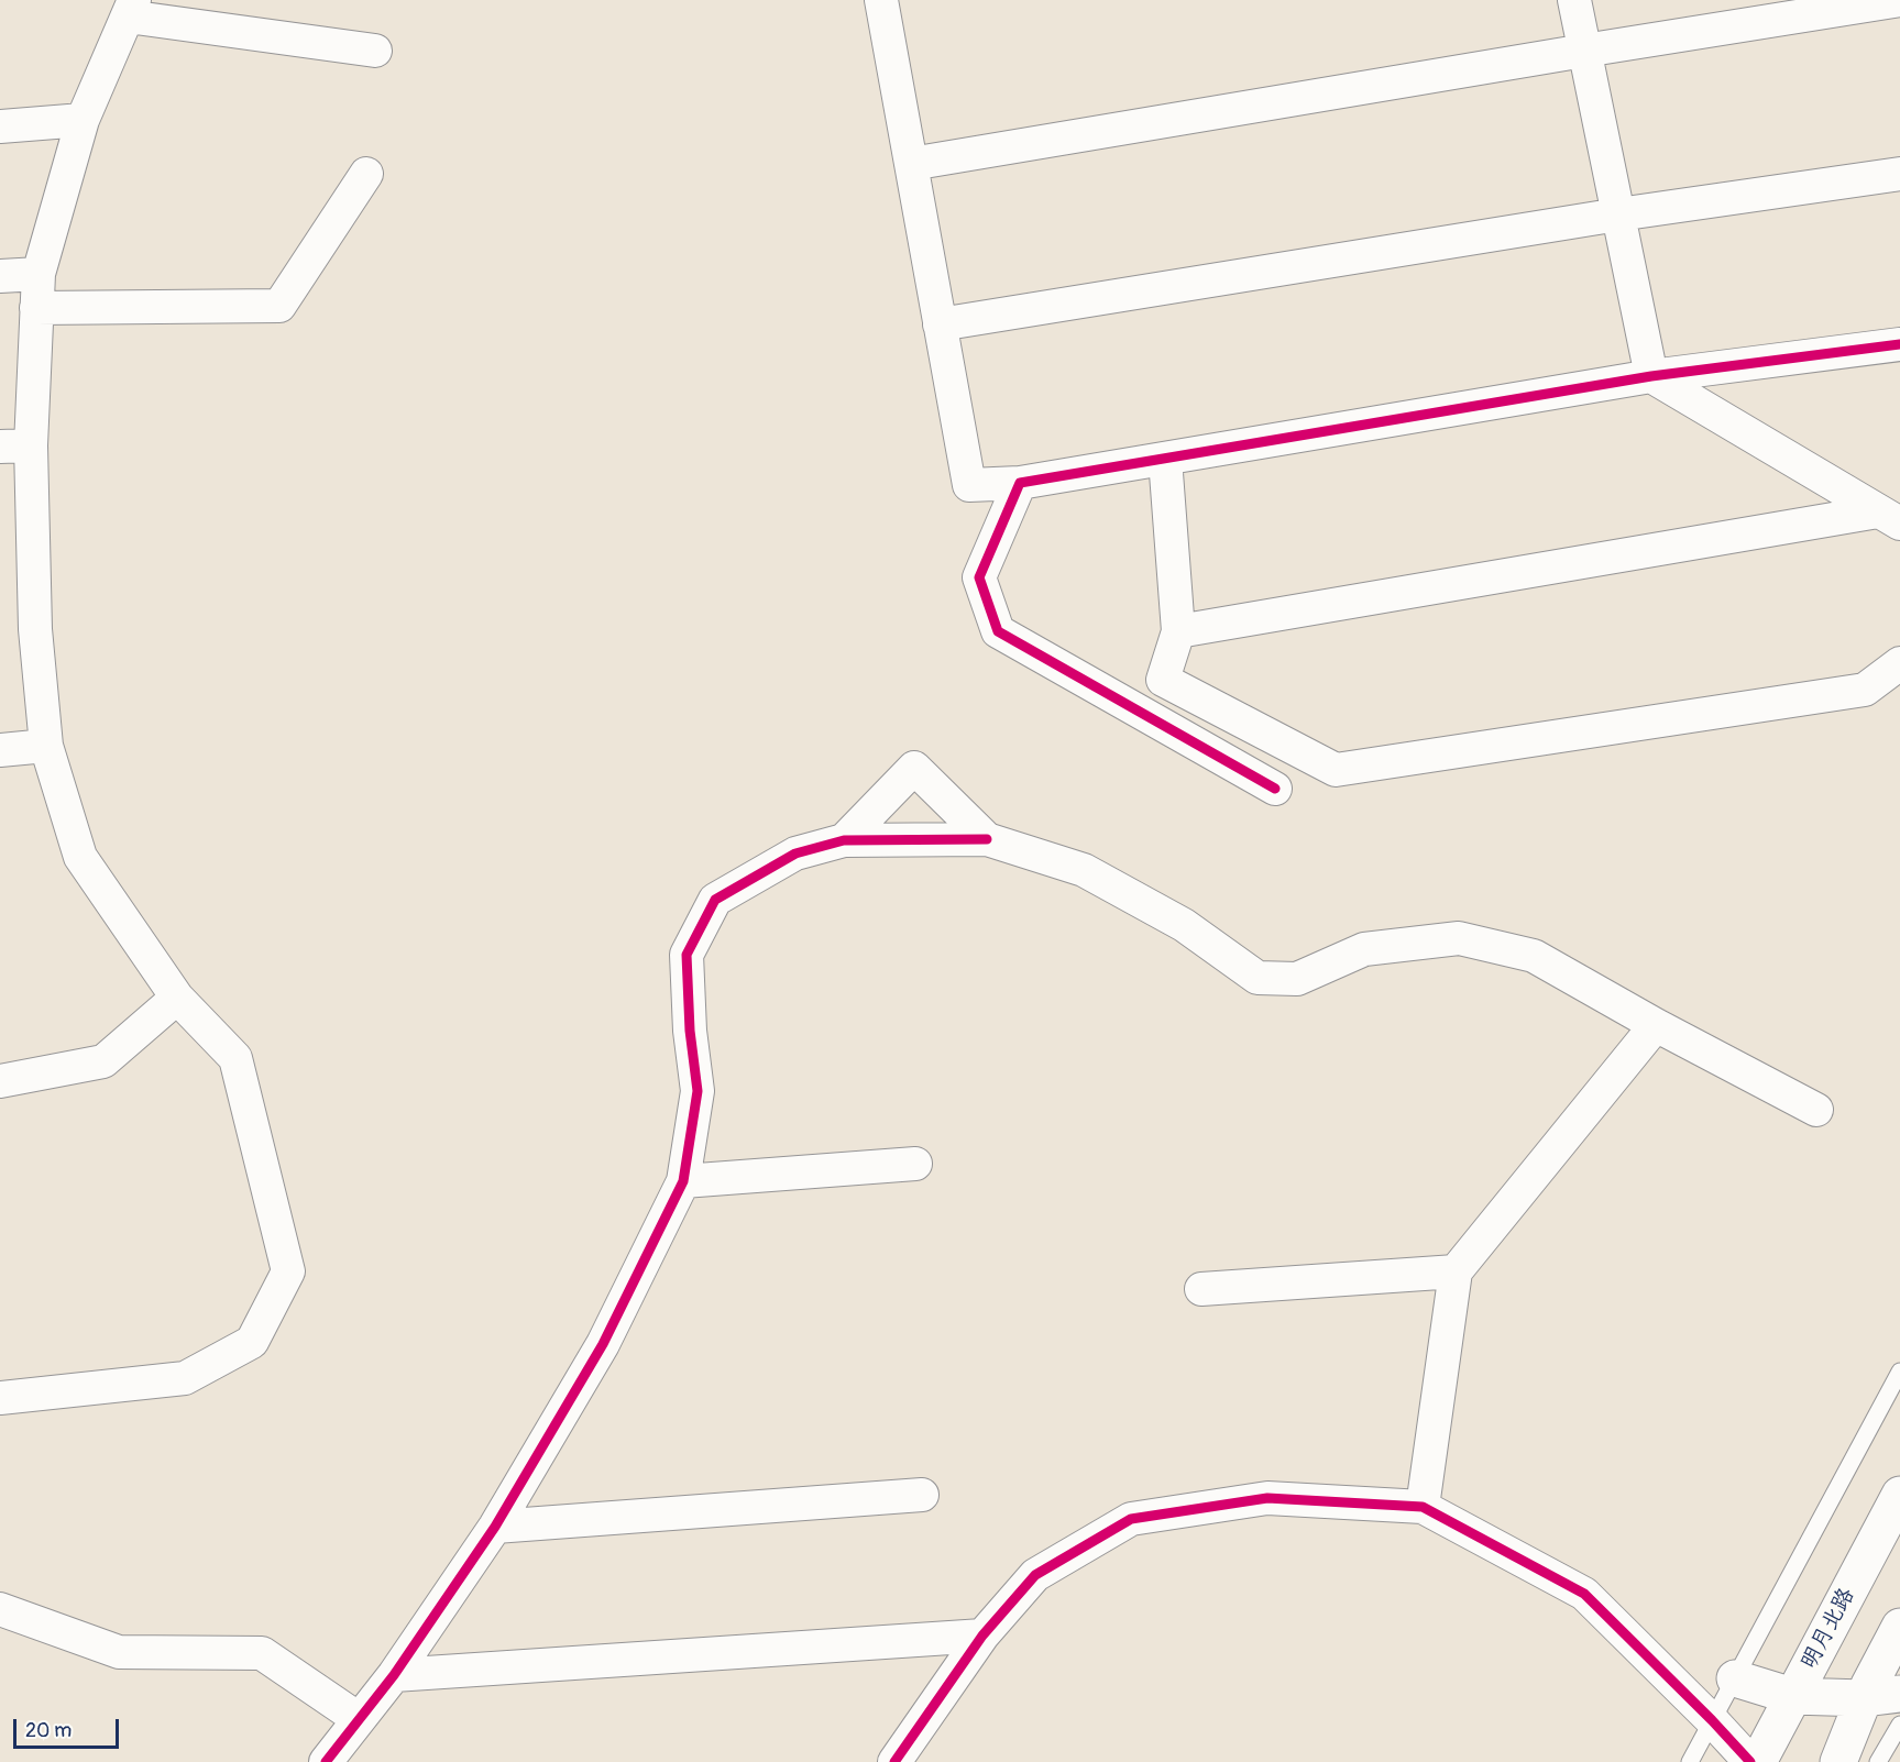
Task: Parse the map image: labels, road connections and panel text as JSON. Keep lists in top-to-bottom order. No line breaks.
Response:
{"streets":{"main road":["明月北路"]},"scale_bar":"20 m"}
